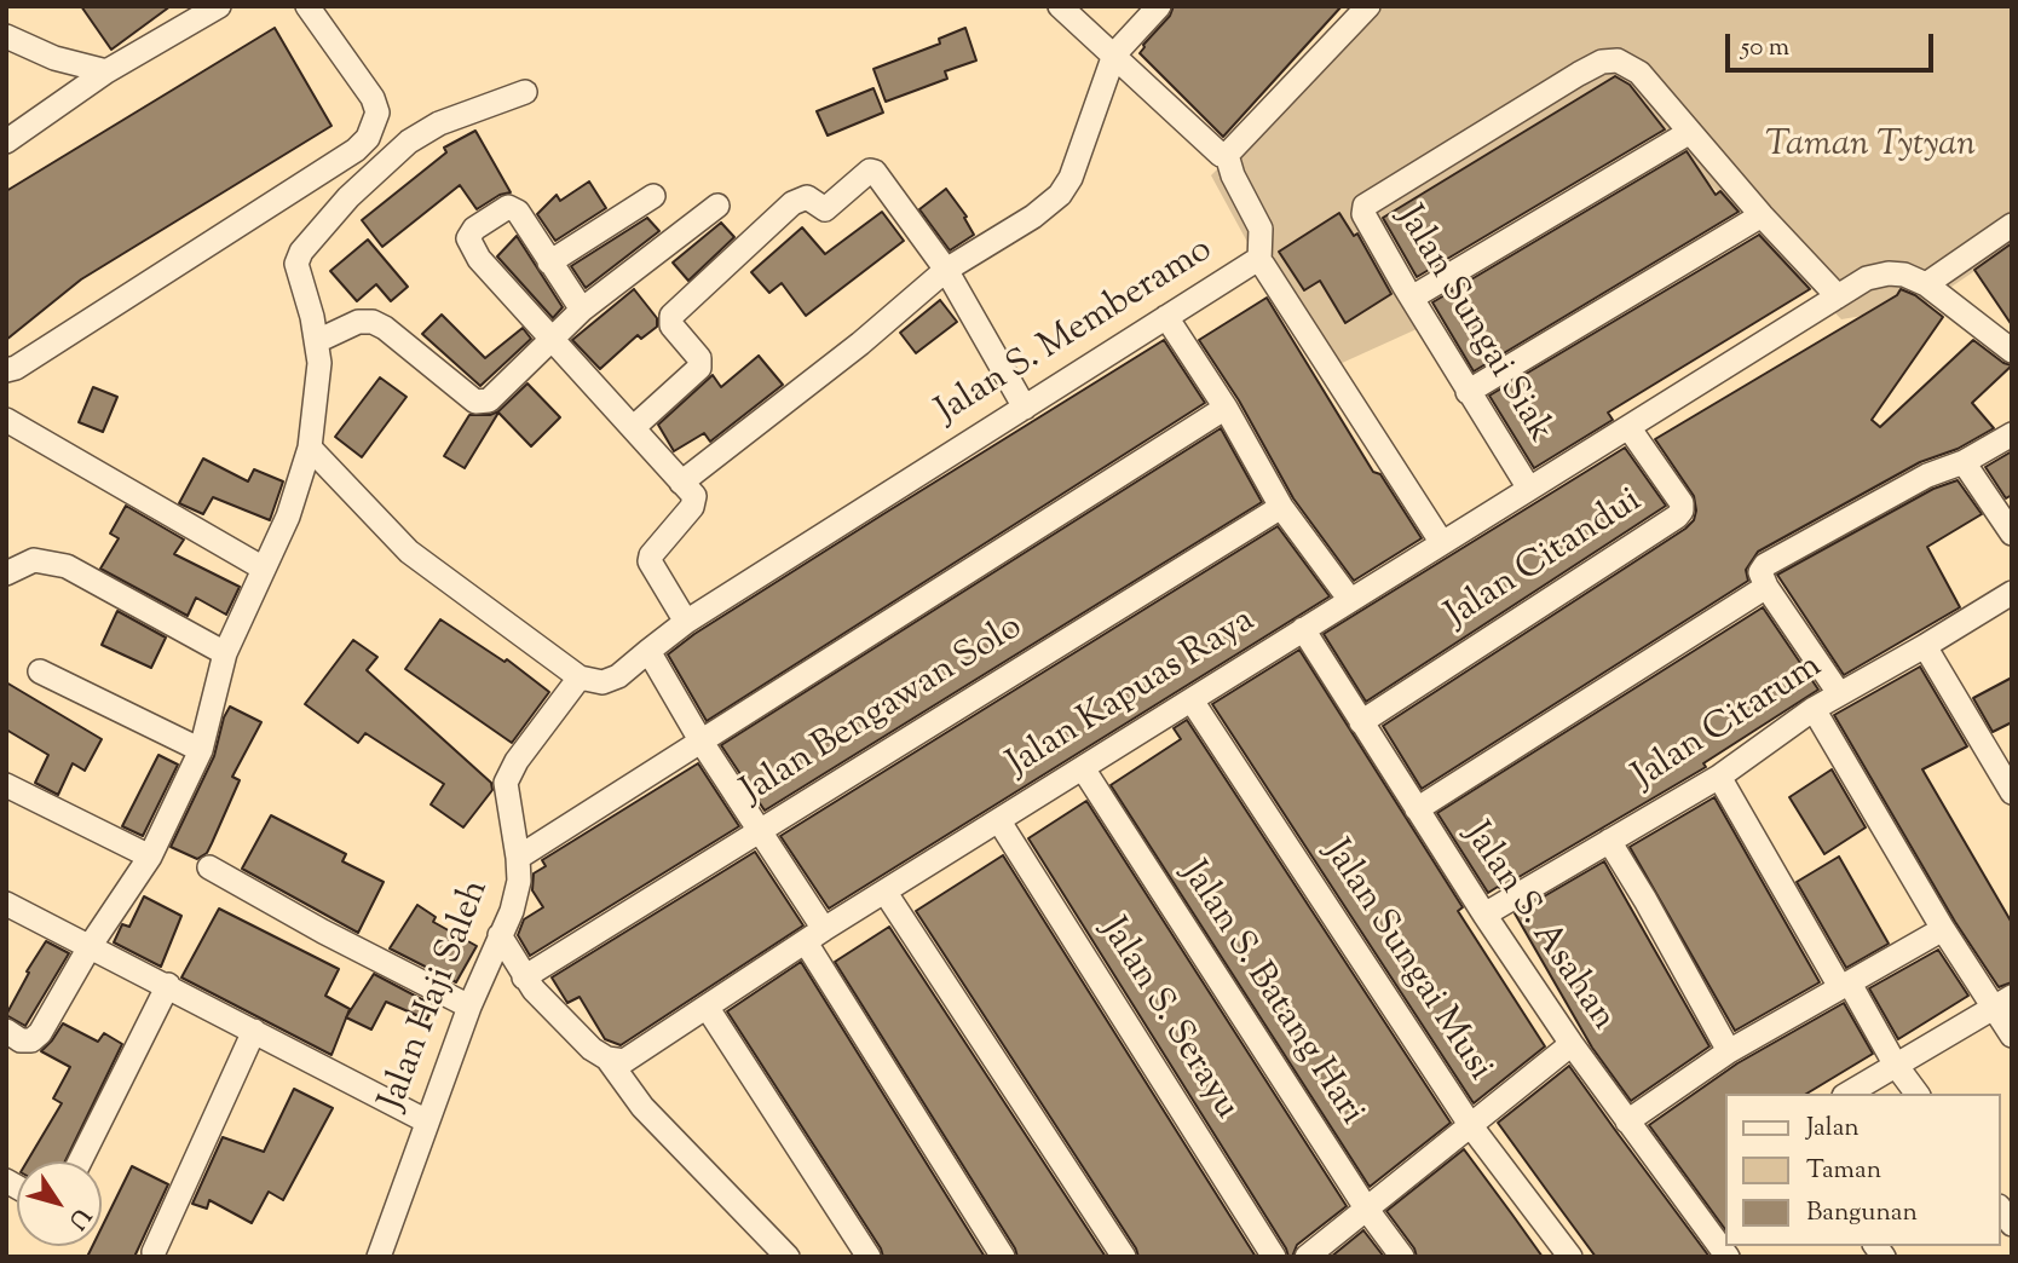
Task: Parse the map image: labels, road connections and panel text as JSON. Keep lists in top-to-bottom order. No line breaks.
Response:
{"streets":{"street":["Jalan Sungai Siak","Jalan S. Memberamo","Jalan Citandui","Jalan Kapuas Raya","Jalan Bengawan Solo","Jalan Citarum","Jalan S. Asahan","Jalan Sungai Musi","Jalan S. Batang Hari","Jalan Haji Saleh","Jalan S. Serayu"]},"crossings":[["Jalan Sungai Siak","Jalan Kapuas Raya"],["Jalan S. Memberamo","Jalan Kapuas Raya"],["Jalan S. Memberamo","Jalan Haji Saleh"],["Jalan Citandui","Jalan Kapuas Raya"],["Jalan Citandui","Jalan S. Asahan"],["Jalan Kapuas Raya","Jalan S. Asahan"],["Jalan Kapuas Raya","Jalan Sungai Musi"],["Jalan Kapuas Raya","Jalan S. Batang Hari"],["Jalan Kapuas Raya","Jalan S. Serayu"],["Jalan Citarum","Jalan S. Asahan"]],"parks":["Taman Tytyan"],"legend":["Jalan","Taman","Bangunan"],"scale_bar":"50 m","north":"bottom right"}
